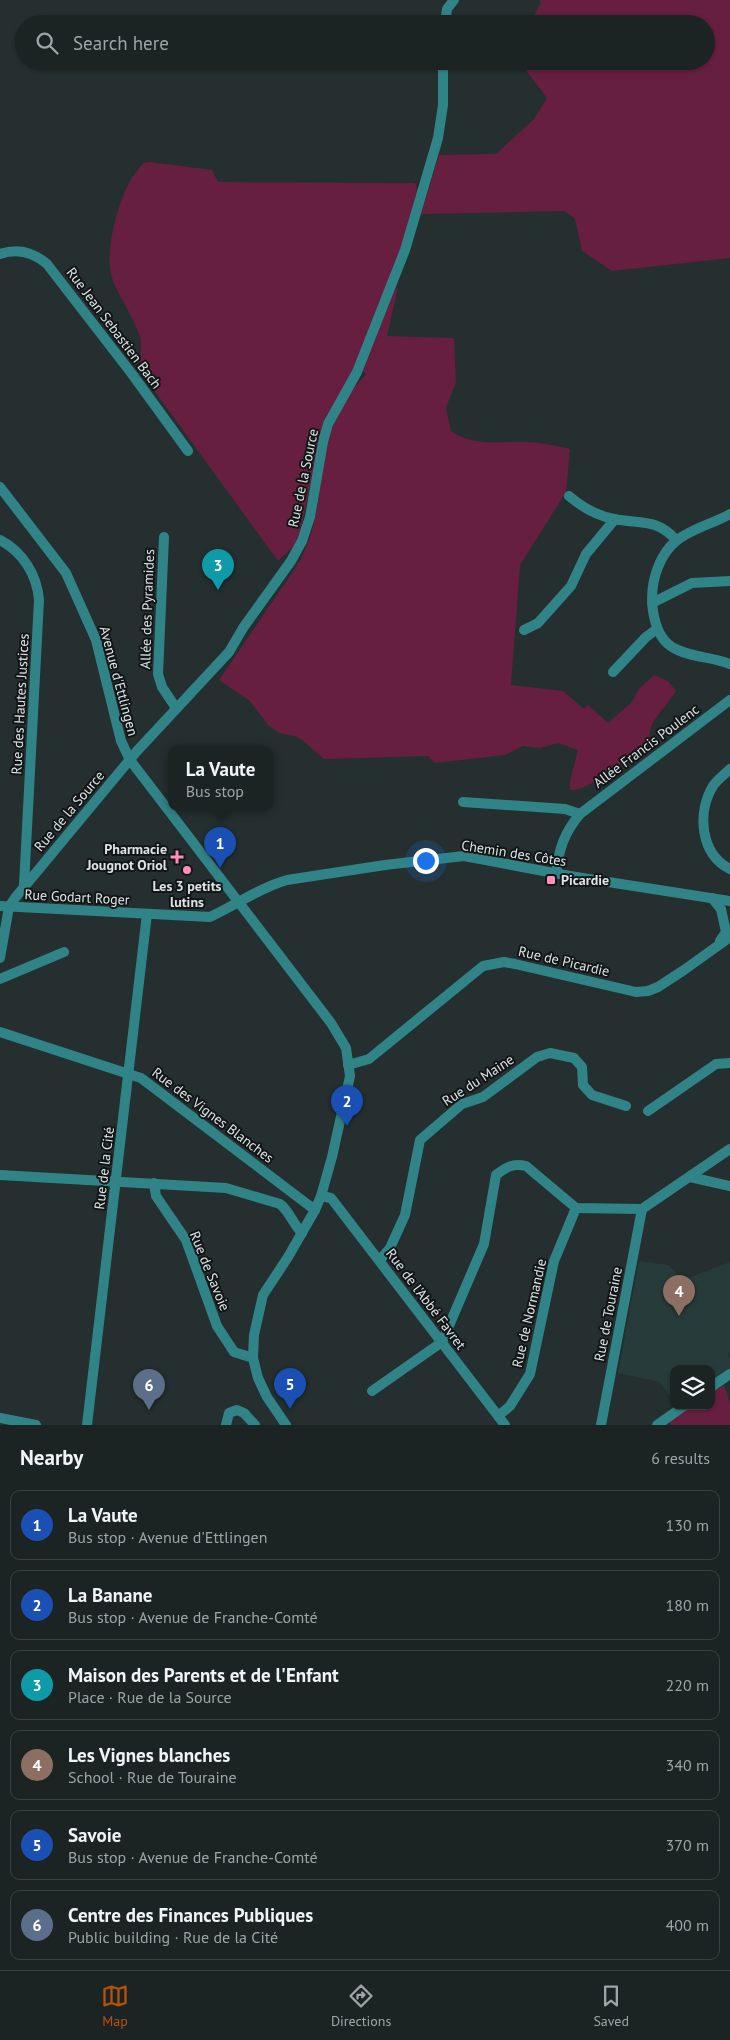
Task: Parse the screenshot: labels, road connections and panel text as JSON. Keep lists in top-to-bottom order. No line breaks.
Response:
{"streets":{"street":["Rue Jean Sebastien Bach","Rue de la Source","Allée des Pyramides","Avenue d'Ettlingen","Rue des Hautes Justices","Allée Francis Poulenc","Chemin des Côtes","Rue Godart Roger","Rue de Picardie","Rue du Maine","Rue des Vignes Blanches","Rue de la Cité","Rue de Savoie","Rue de l'Abbé Favret","Rue de Normandie","Rue de Touraine"]},"crossings":[["Rue de la Source","Allée des Pyramides"],["Rue de la Source","Avenue d'Ettlingen"],["Rue de la Source","Rue des Hautes Justices"],["Rue de la Source","Rue Godart Roger"],["Avenue d'Ettlingen","Chemin des Côtes"],["Avenue d'Ettlingen","Rue Godart Roger"],["Avenue d'Ettlingen","Rue de Picardie"],["Avenue d'Ettlingen","Rue des Vignes Blanches"],["Avenue d'Ettlingen","Rue de Savoie"],["Avenue d'Ettlingen","Rue de l'Abbé Favret"],["Allée Francis Poulenc","Chemin des Côtes"],["Chemin des Côtes","Rue Godart Roger"],["Rue Godart Roger","Rue de la Cité"],["Rue du Maine","Rue de l'Abbé Favret"],["Rue des Vignes Blanches","Rue de la Cité"],["Rue de l'Abbé Favret","Rue de Normandie"]],"places":{"health":["Pharmacie Jougnot Oriol"],"other":["Les 3 petits lutins"],"transit":["Picardie"]},"page":{"search":"Search here","pins":["3","1","2","4","5","6"],"popup":["La Vaute","Bus stop"],"heading":["Nearby","6 results"],"list":[{"mark":"1","name":"La Vaute","note":"Bus stop · Avenue d'Ettlingen","value":"130 m"},{"mark":"2","name":"La Banane","note":"Bus stop · Avenue de Franche-Comté","value":"180 m"},{"mark":"3","name":"Maison des Parents et de l'Enfant","note":"Place · Rue de la Source","value":"220 m"},{"mark":"4","name":"Les Vignes blanches","note":"School · Rue de Touraine","value":"340 m"},{"mark":"5","name":"Savoie","note":"Bus stop · Avenue de Franche-Comté","value":"370 m"},{"mark":"6","name":"Centre des Finances Publiques","note":"Public building · Rue de la Cité","value":"400 m"}],"nav":["Map","Directions","Saved"]}}
